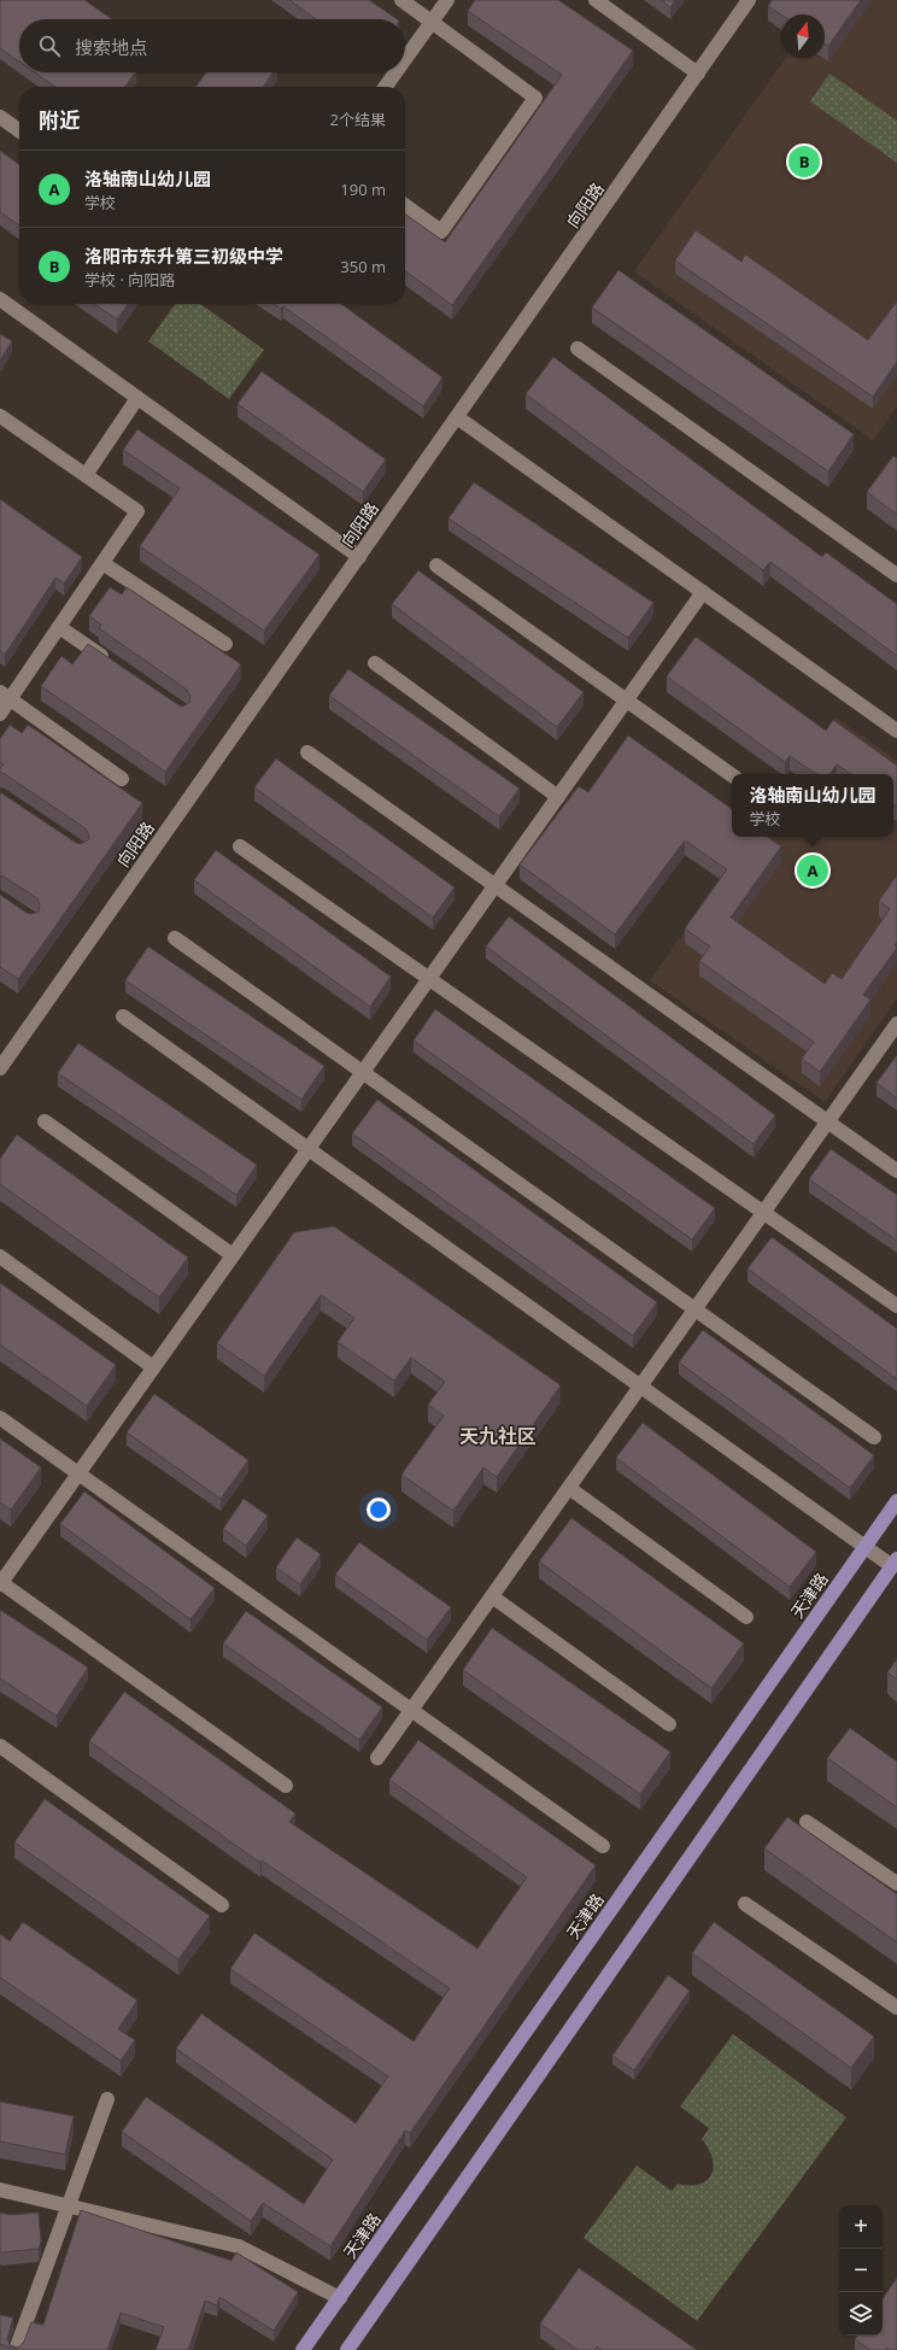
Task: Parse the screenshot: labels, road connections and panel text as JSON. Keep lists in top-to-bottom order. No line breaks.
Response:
{"streets":{"main road":["天津路"],"street":["向阳路"]},"districts":["天九社区"],"north":"top","page":{"search":"搜索地点","heading":["附近","2个结果"],"pins":["B","A"],"list":[{"mark":"A","name":"洛轴南山幼儿园","note":"学校","value":"190 m"},{"mark":"B","name":"洛阳市东升第三初级中学","note":"学校 · 向阳路","value":"350 m"}],"popup":["洛轴南山幼儿园","学校"],"map_buttons":["+","−"]}}
